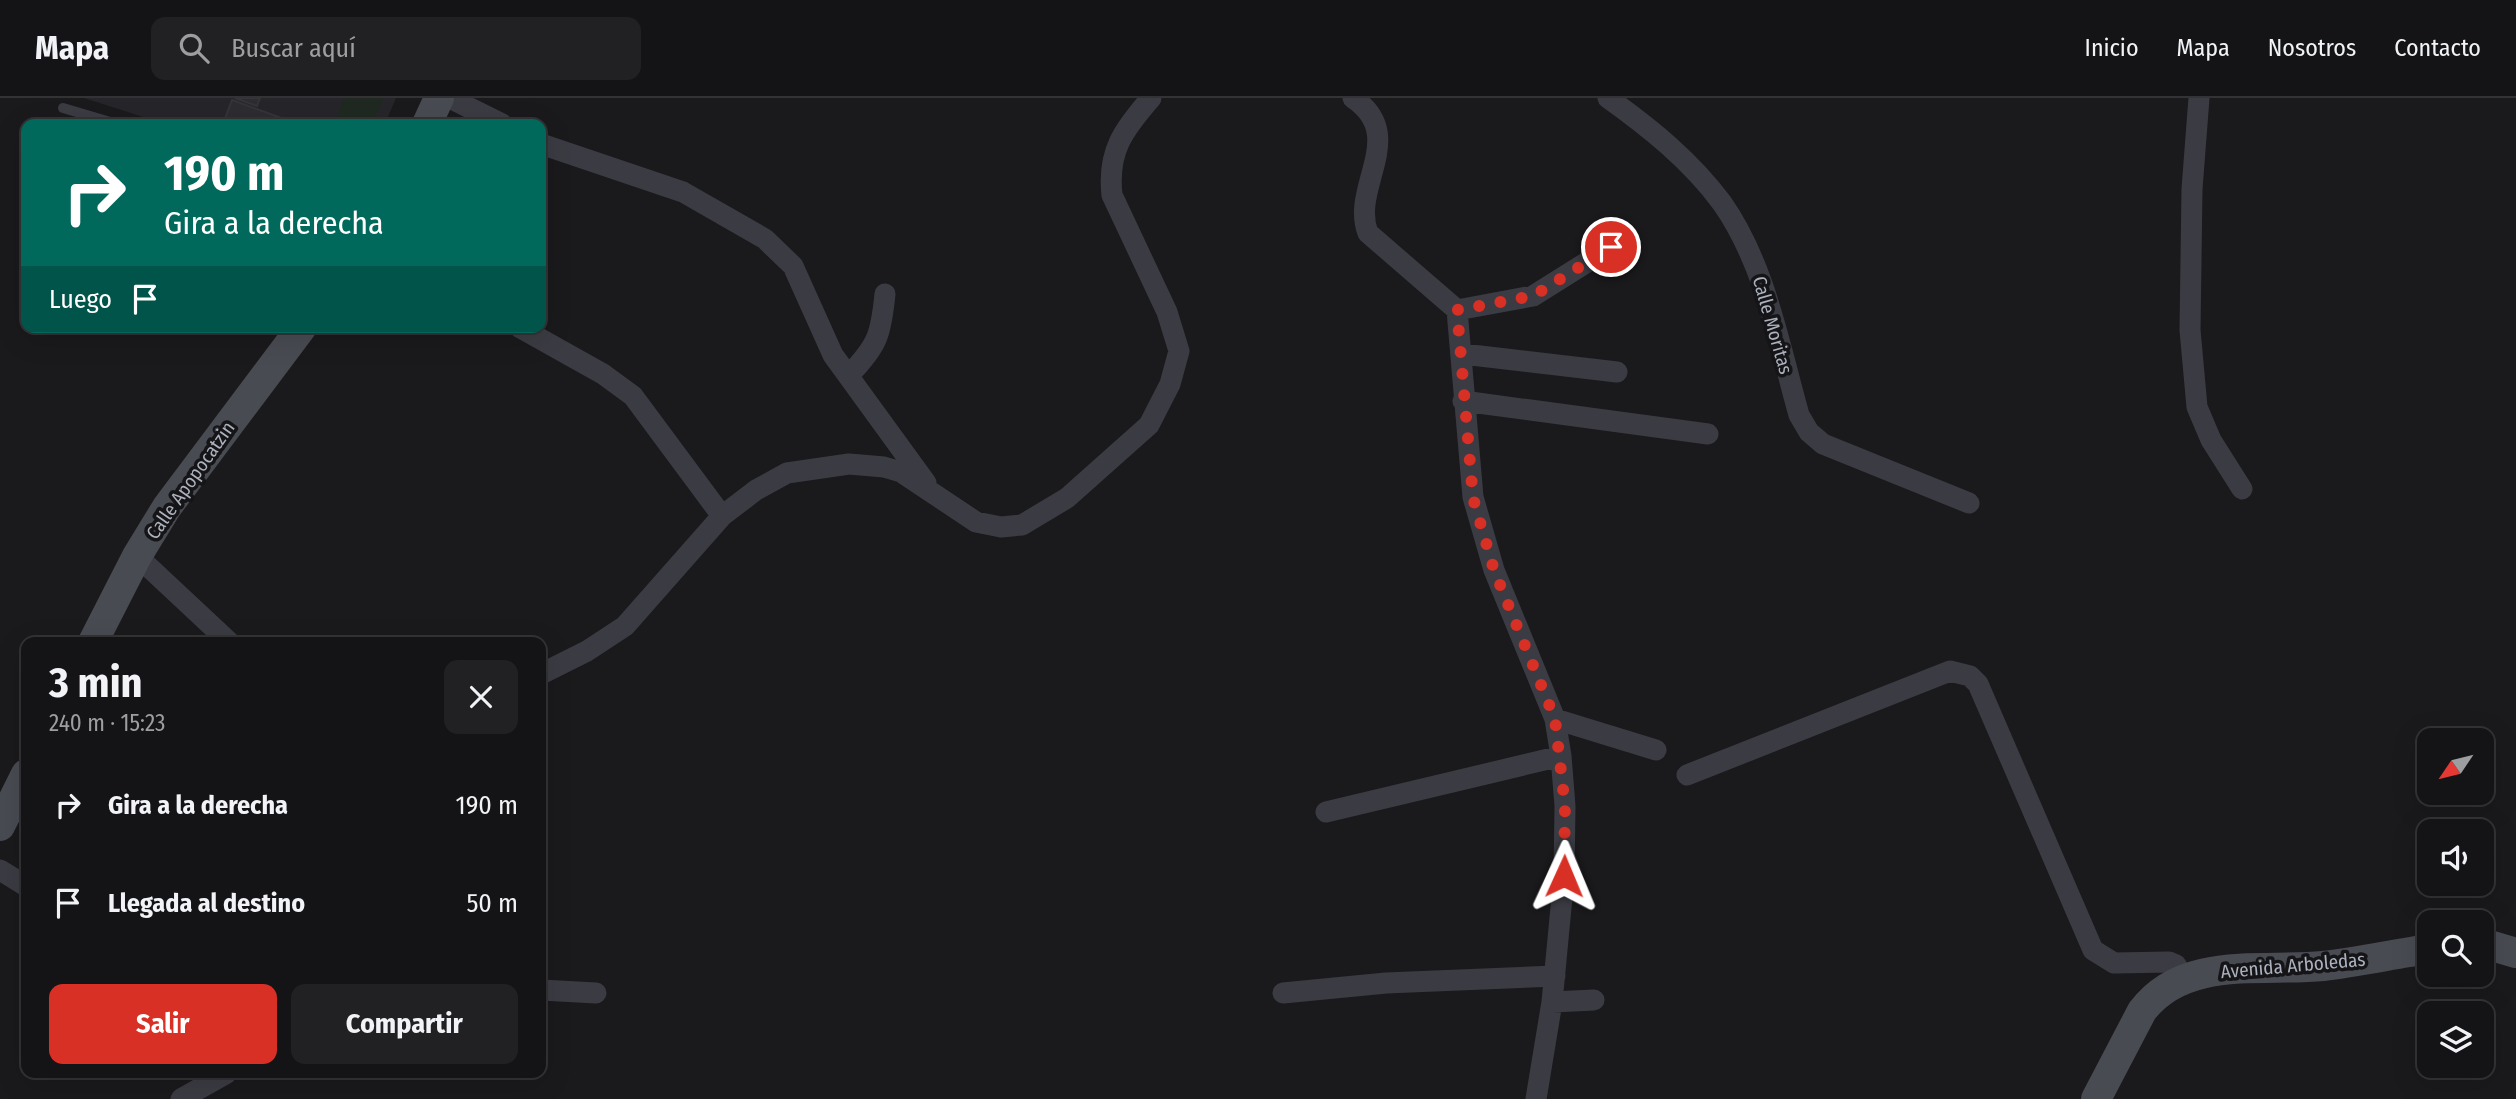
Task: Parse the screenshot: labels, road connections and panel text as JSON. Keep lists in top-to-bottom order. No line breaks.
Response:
{"streets":{"main road":["Calle Apopocatzin","Avenida Arboledas"],"street":["Calle Moritas"]},"north":"bottom left","page":{"header":"Mapa","search":"Buscar aquí","nav":["Inicio","Mapa","Nosotros","Contacto"],"turn":["190 m","Gira a la derecha"],"then":"Luego","heading":["3 min","240 m · 15:23"],"list":[{"name":"Gira a la derecha","value":"190 m"},{"name":"Llegada al destino","value":"50 m"}],"buttons":["Salir","Compartir"]}}
